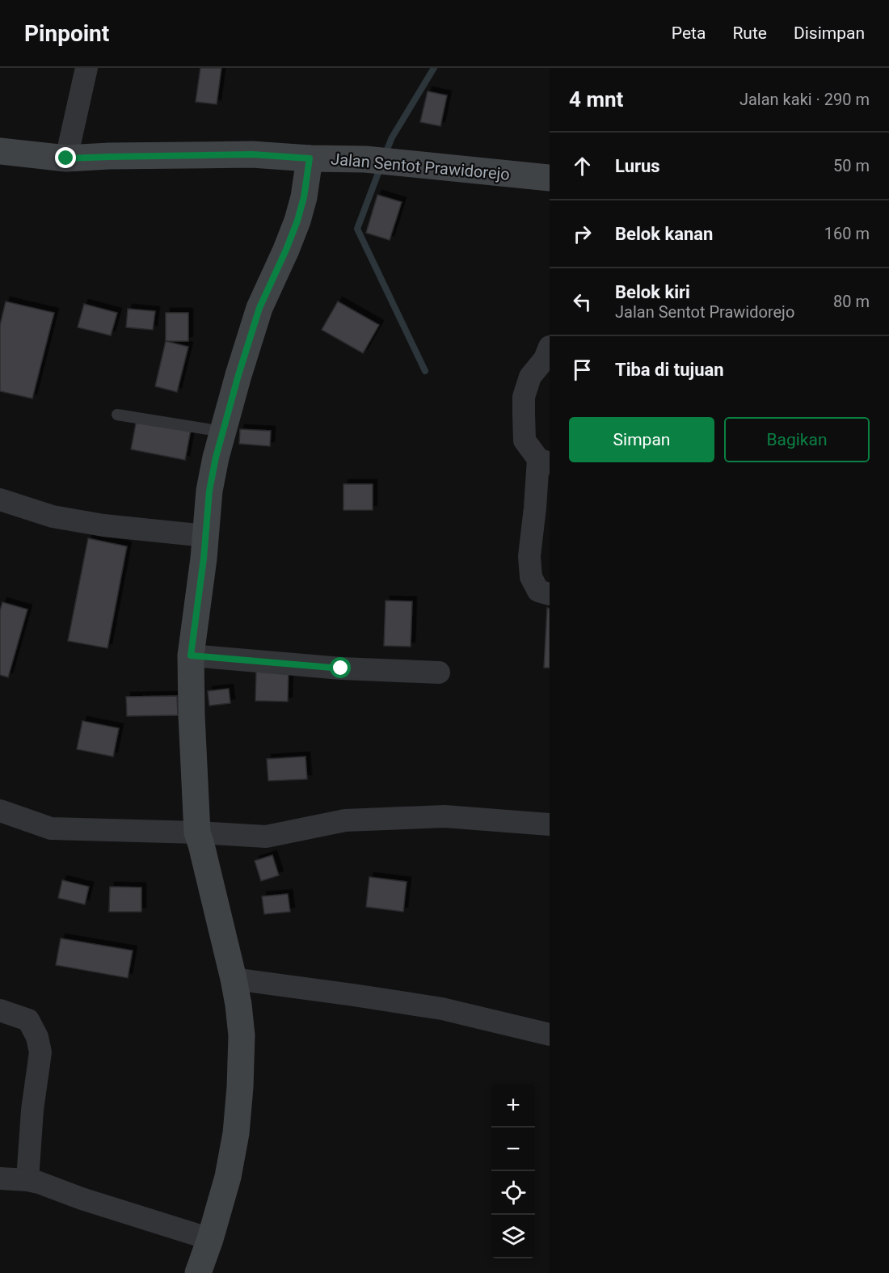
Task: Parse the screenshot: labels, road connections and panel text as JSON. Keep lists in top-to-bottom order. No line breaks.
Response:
{"streets":{"street":["Jalan Sentot Prawidorejo"]},"page":{"header":"Pinpoint","nav":["Peta","Rute","Disimpan"],"heading":["4 mnt","Jalan kaki · 290 m"],"list":[["Lurus","50 m"],["Belok kanan","160 m"],["Belok kiri","Jalan Sentot Prawidorejo","80 m"],"Tiba di tujuan"],"buttons":["Simpan","Bagikan"],"map_buttons":["+","−"]}}
